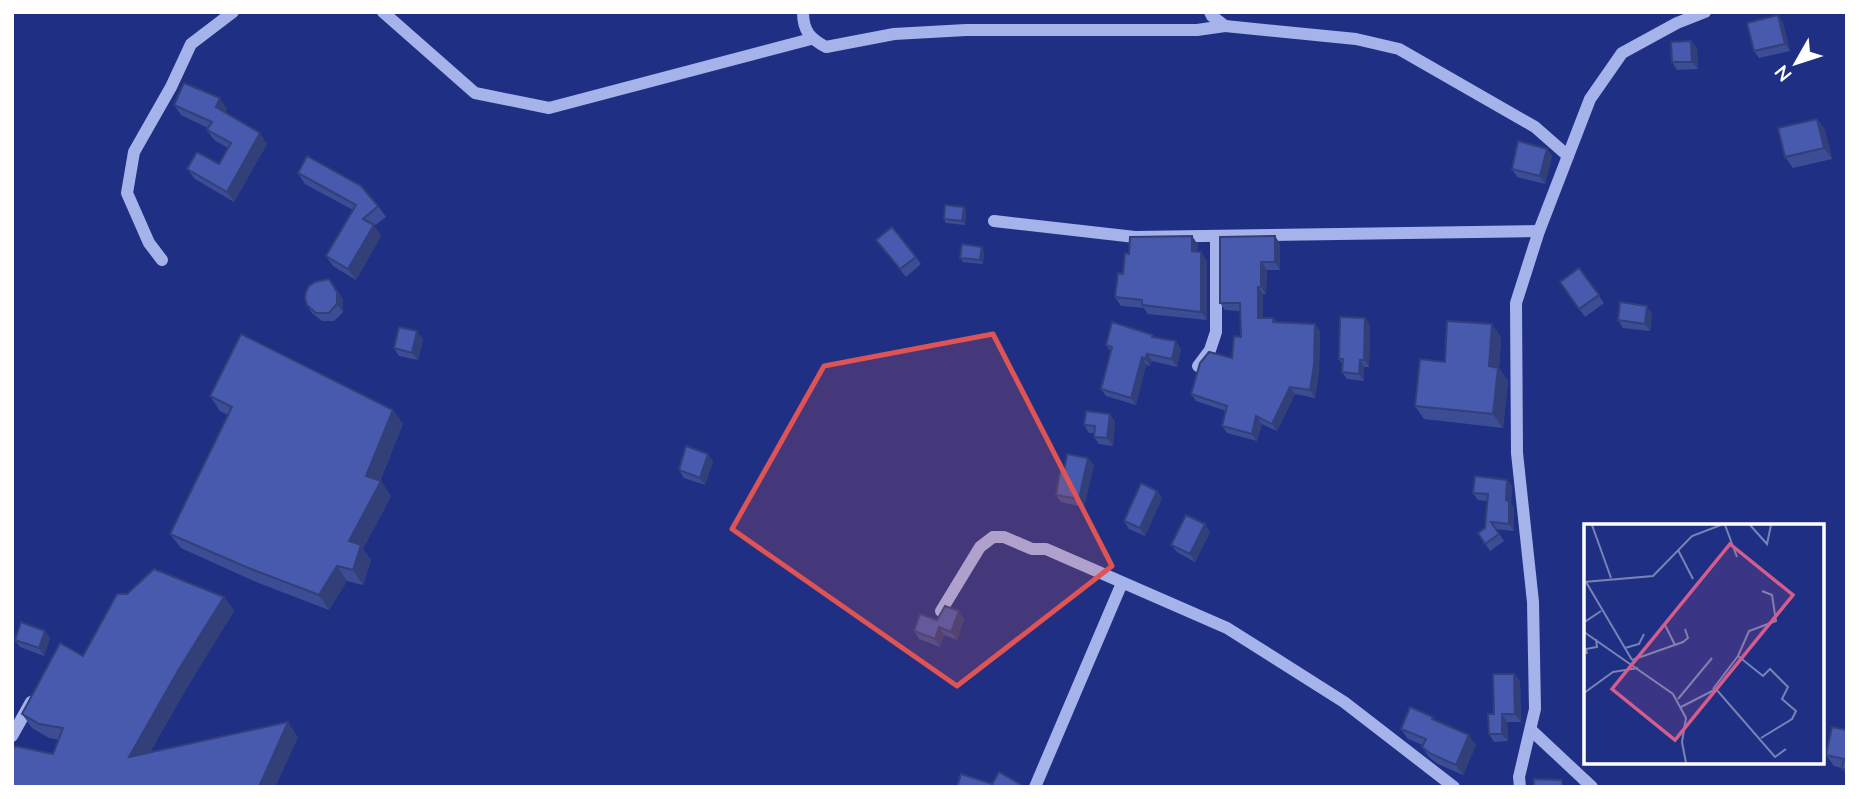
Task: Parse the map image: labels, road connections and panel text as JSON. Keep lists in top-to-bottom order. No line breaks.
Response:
{"north":"bottom left"}
